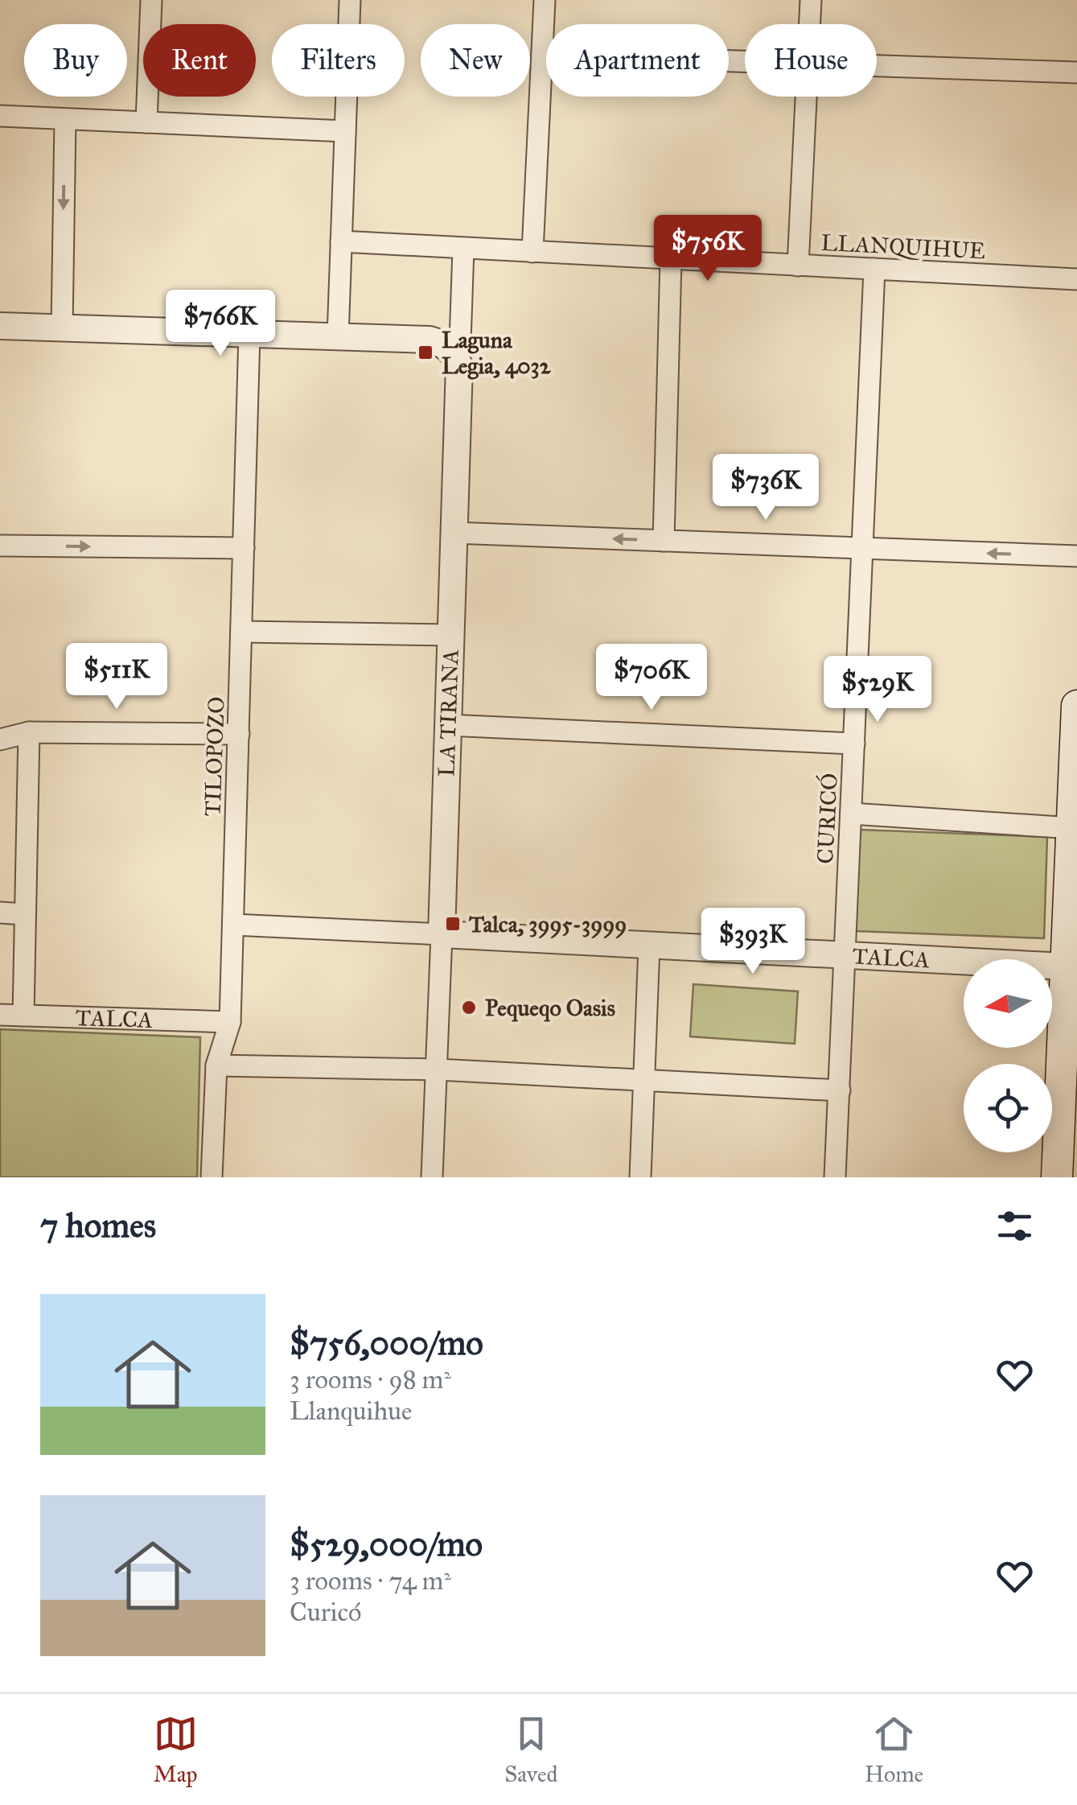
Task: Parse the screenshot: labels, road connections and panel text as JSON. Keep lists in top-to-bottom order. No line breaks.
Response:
{"streets":{"street":["LLANQUIHUE","LA TIRANA","TILOPOZO","CURICÓ","TALCA"]},"crossings":[["LLANQUIHUE","LA TIRANA"],["LLANQUIHUE","CURICÓ"],["LA TIRANA","TALCA"],["TILOPOZO","TALCA"],["CURICÓ","TALCA"]],"places":{"transit":["Laguna Legia, 4032","Talca, 3995-3999"],"other":["Pequeqo Oasis"]},"north":"left","page":{"chip":["Buy","Rent","Filters","New","Apartment","House"],"price":["$756K","$766K","$736K","$511K","$706K","$529K","$393K"],"heading":"7 homes","list":[{"name":"$756,000/mo","note":"3 rooms · 98 m² · Llanquihue"},{"name":"$529,000/mo","note":"3 rooms · 74 m² · Curicó"}],"tabs":["Map","Saved","Home"]}}
